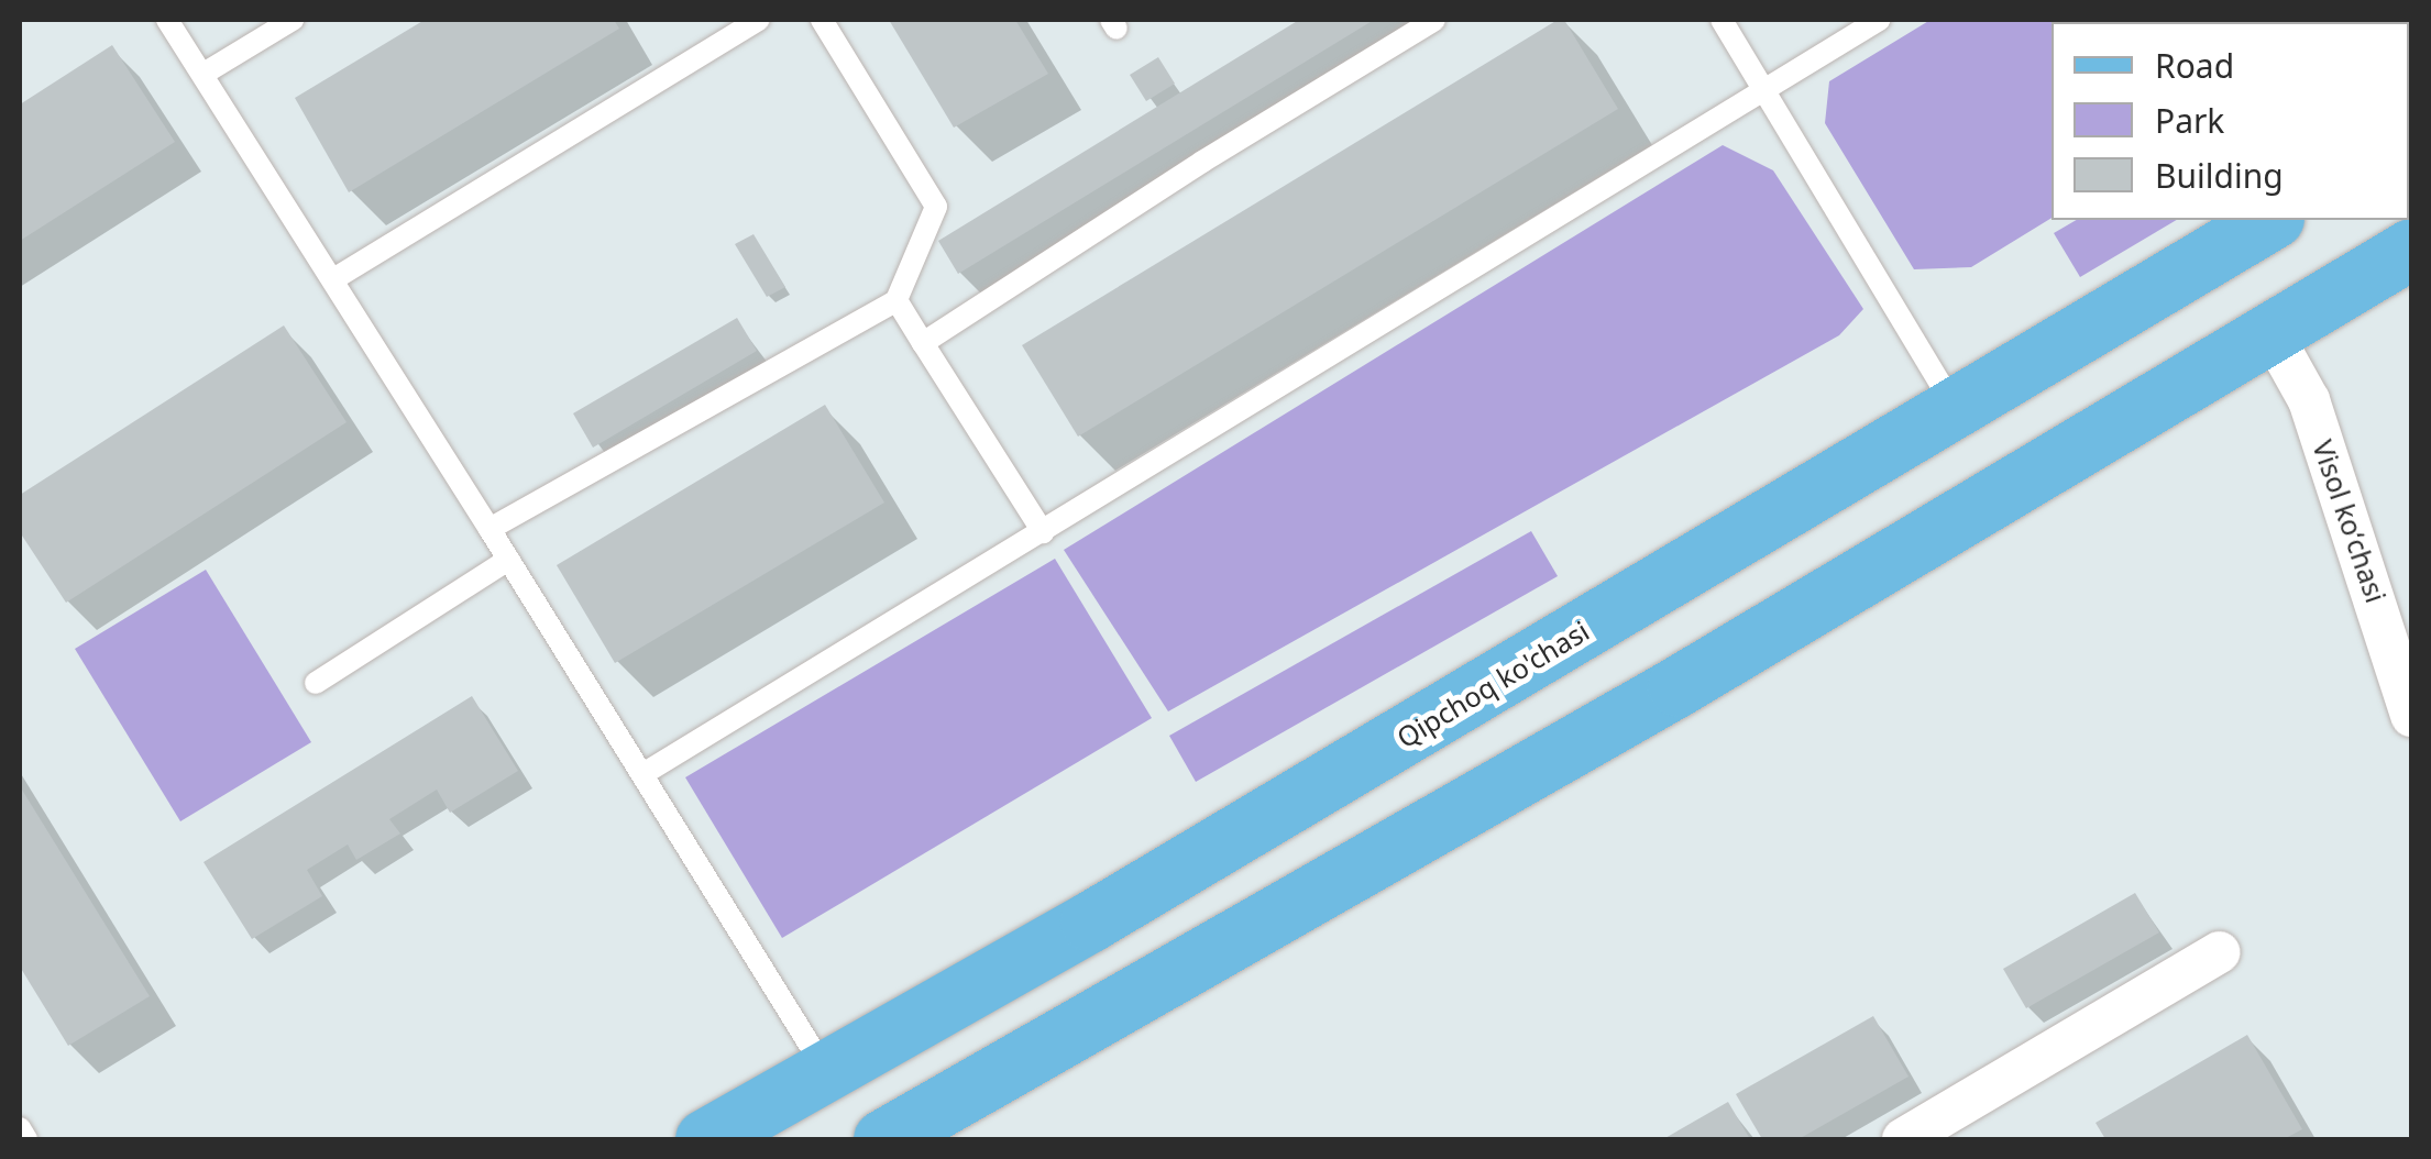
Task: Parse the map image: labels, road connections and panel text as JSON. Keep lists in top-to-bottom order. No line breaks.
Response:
{"streets":{"main road":["Qipchoq ko'chasi"],"street":["Visol koʻchasi"]},"legend":["Road","Park","Building"]}
